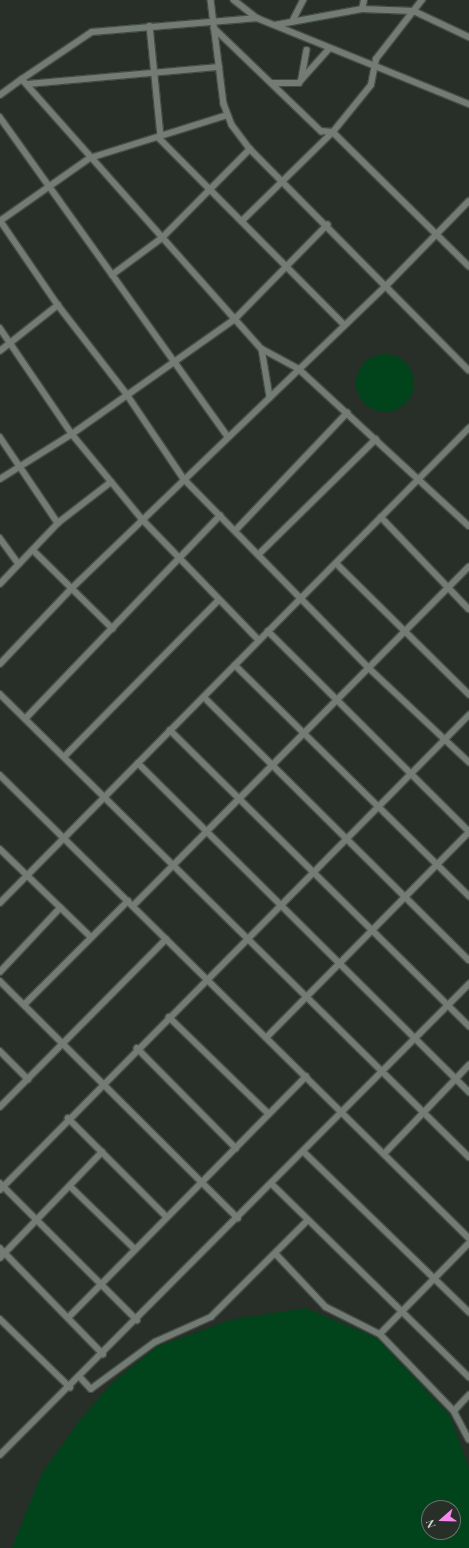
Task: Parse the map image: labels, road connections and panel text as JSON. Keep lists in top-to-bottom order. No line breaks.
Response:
{"north":"left"}
